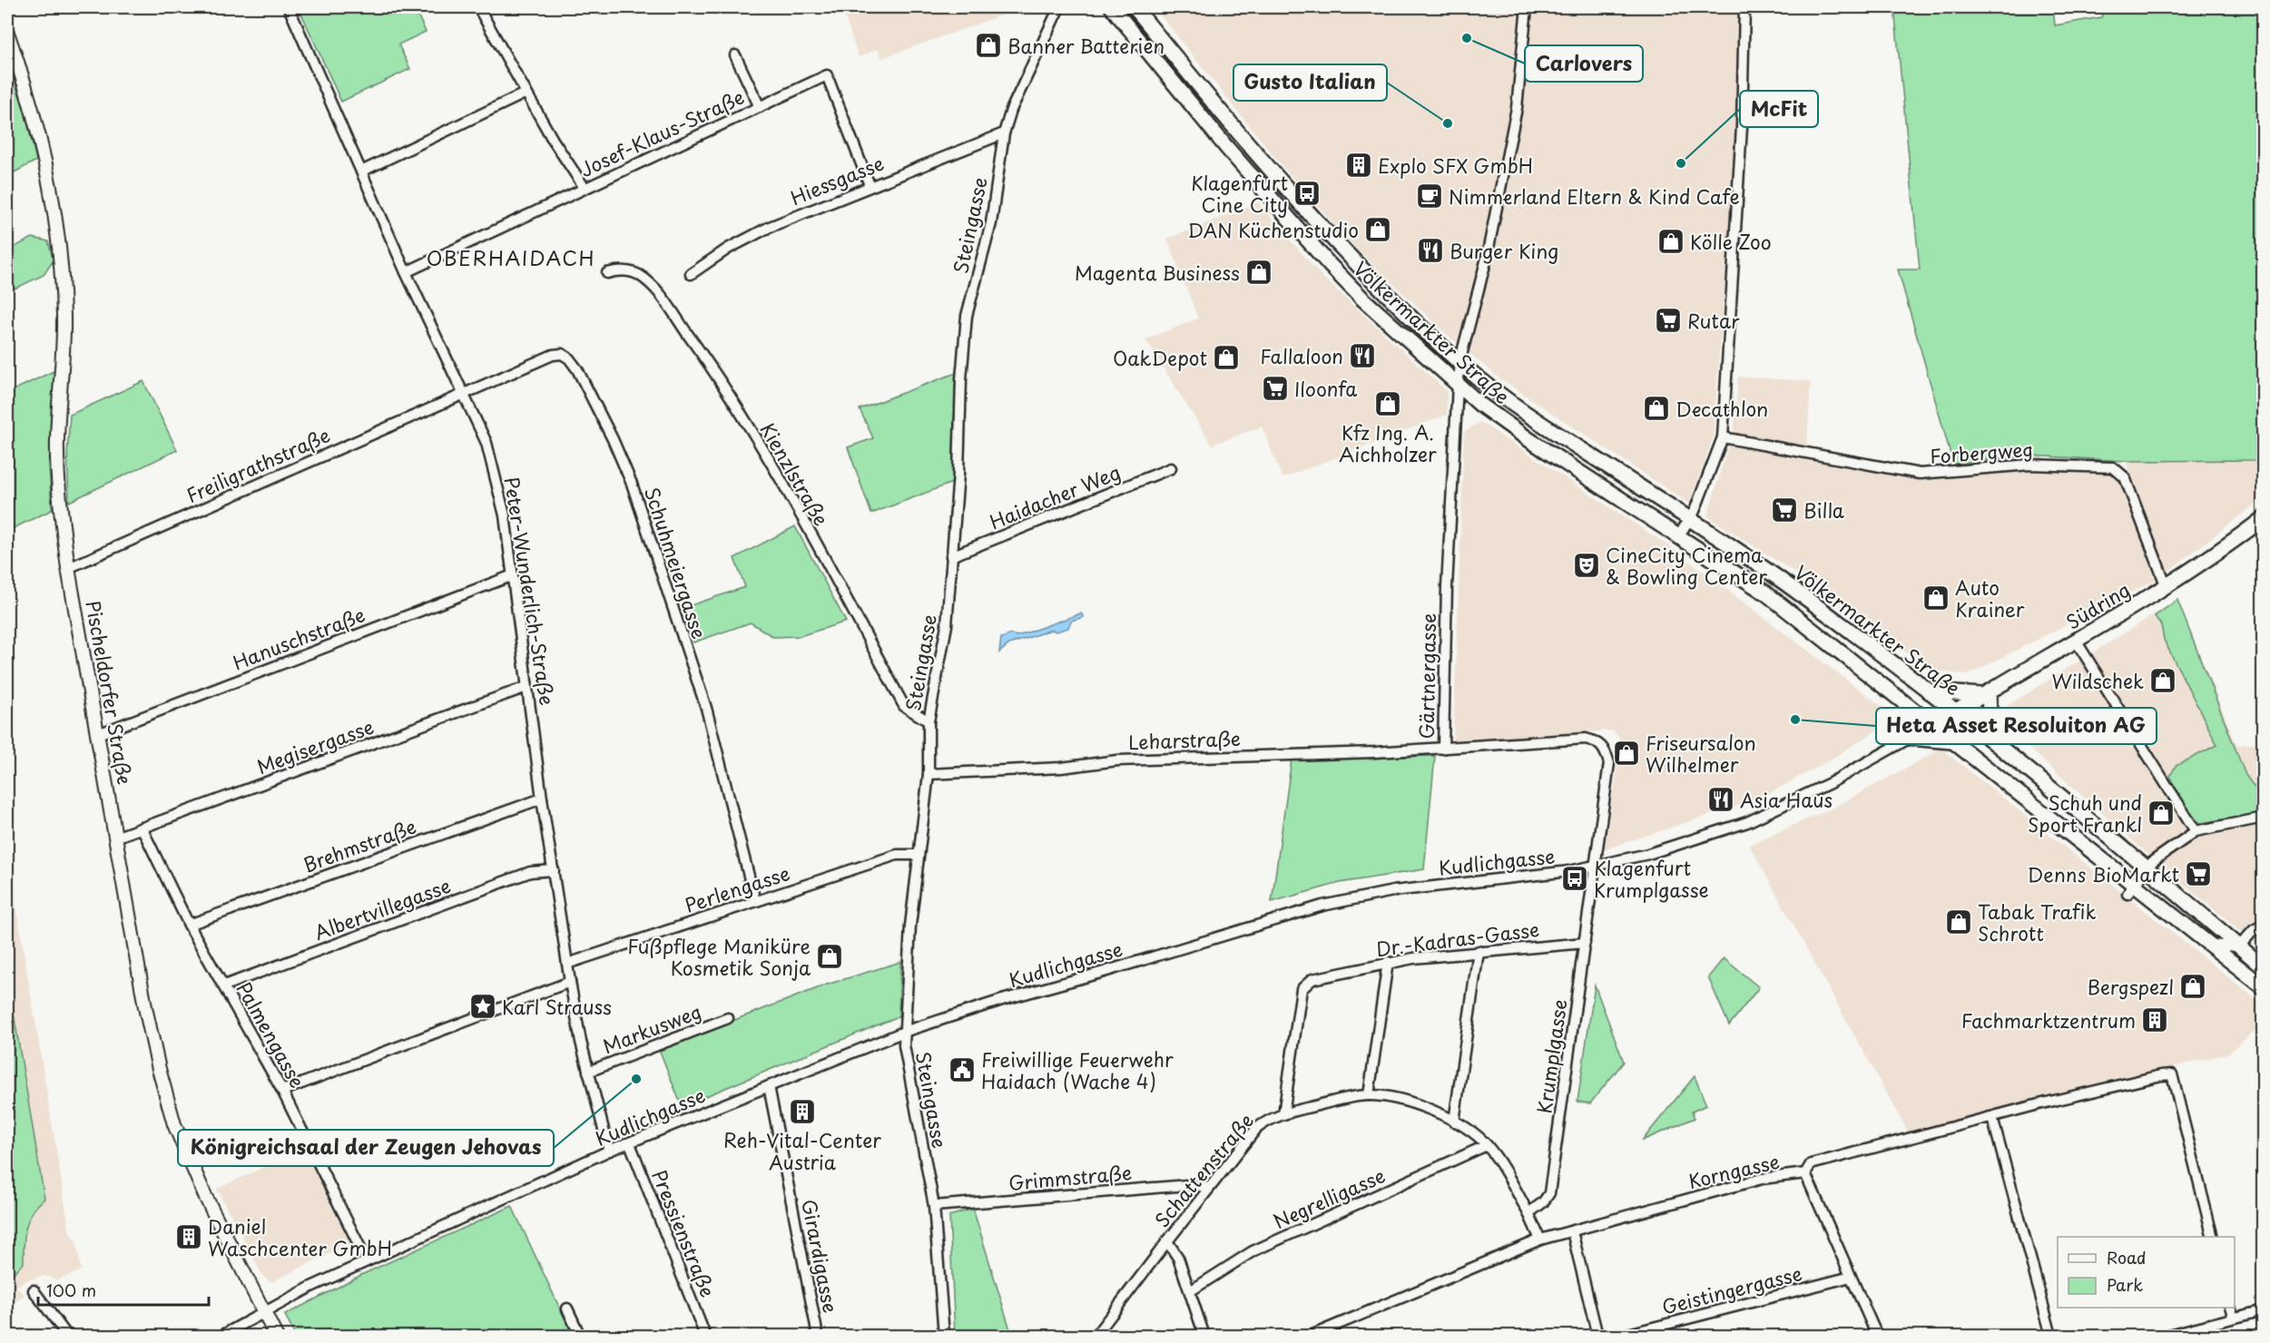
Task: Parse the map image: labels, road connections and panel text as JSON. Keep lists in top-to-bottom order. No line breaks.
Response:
{"streets":{"main road":["Völkermarkter Straße","Südring","Pischeldorfer Straße"],"street":["Josef-Klaus-Straße","Hiessgasse","Steingasse","Forbergweg","Freiligrathstraße","Kienzlstraße","Haidacher Weg","Schuhmeiergasse","Peter-Wunderlich-Straße","Hanuschstraße","Gärtnergasse","Leharstraße","Megisergasse","Brehmstraße","Kudlichgasse","Perlengasse","Albertvillegasse","Dr.-Kadras-Gasse","Markusweg","Palmengasse","Krumplgasse","Schattenstraße","Korngasse","Grimmstraße","Negrelligasse","Pressienstraße","Girardigasse","Geistingergasse"]},"crossings":[["Josef-Klaus-Straße","Hiessgasse"],["Josef-Klaus-Straße","Peter-Wunderlich-Straße"],["Hiessgasse","Steingasse"],["Steingasse","Kienzlstraße"],["Steingasse","Haidacher Weg"],["Steingasse","Leharstraße"],["Steingasse","Kudlichgasse"],["Steingasse","Perlengasse"],["Steingasse","Grimmstraße"],["Völkermarkter Straße","Gärtnergasse"],["Forbergweg","Südring"],["Freiligrathstraße","Schuhmeiergasse"],["Freiligrathstraße","Peter-Wunderlich-Straße"],["Freiligrathstraße","Pischeldorfer Straße"],["Schuhmeiergasse","Peter-Wunderlich-Straße"],["Schuhmeiergasse","Perlengasse"],["Peter-Wunderlich-Straße","Hanuschstraße"],["Peter-Wunderlich-Straße","Megisergasse"],["Peter-Wunderlich-Straße","Brehmstraße"],["Peter-Wunderlich-Straße","Kudlichgasse"],["Peter-Wunderlich-Straße","Perlengasse"],["Peter-Wunderlich-Straße","Albertvillegasse"],["Peter-Wunderlich-Straße","Markusweg"],["Südring","Kudlichgasse"],["Hanuschstraße","Pischeldorfer Straße"],["Gärtnergasse","Leharstraße"],["Gärtnergasse","Kudlichgasse"],["Gärtnergasse","Krumplgasse"],["Pischeldorfer Straße","Megisergasse"],["Pischeldorfer Straße","Kudlichgasse"],["Megisergasse","Palmengasse"],["Brehmstraße","Palmengasse"],["Kudlichgasse","Palmengasse"],["Kudlichgasse","Krumplgasse"],["Kudlichgasse","Pressienstraße"],["Kudlichgasse","Girardigasse"],["Albertvillegasse","Palmengasse"],["Dr.-Kadras-Gasse","Krumplgasse"],["Dr.-Kadras-Gasse","Schattenstraße"],["Krumplgasse","Schattenstraße"],["Schattenstraße","Grimmstraße"],["Schattenstraße","Negrelligasse"]],"districts":["OBERHAIDACH"],"places":{"other":["Carlovers","Gusto Italian","McFit","Heta Asset Resoluiton AG","Königreichsaal der Zeugen Jehovas"],"shop":["Banner Batterien","DAN Küchenstudio","Kölle Zoo","Magenta Business","OakDepot","Kfz Ing. A. Aichholzer","Decathlon","Auto Krainer","Wildschek","Friseursalon Wilhelmer","Schuh und Sport Frankl","Tabak Trafik Schrott","Fußpflege Maniküre Kosmetik Sonja","Bergspezl"],"building":["Explo SFX GmbH","Fachmarktzentrum","Reh-Vital-Center Austria","Daniel Waschcenter GmbH"],"bus stop":["Klagenfurt Cine City","Klagenfurt Krumplgasse"],"cafe":["Nimmerland Eltern & Kind Cafe"],"restaurant":["Burger King","Fallaloon","Asia Haus"],"supermarket":["Rutar","Iloonfa","Billa","Denns BioMarkt"],"theatre":["CineCity Cinema & Bowling Center"],"place":["Karl Strauss"],"public building":["Freiwillige Feuerwehr Haidach (Wache 4)"]},"legend":["Road","Park"],"scale_bar":"100 m"}
